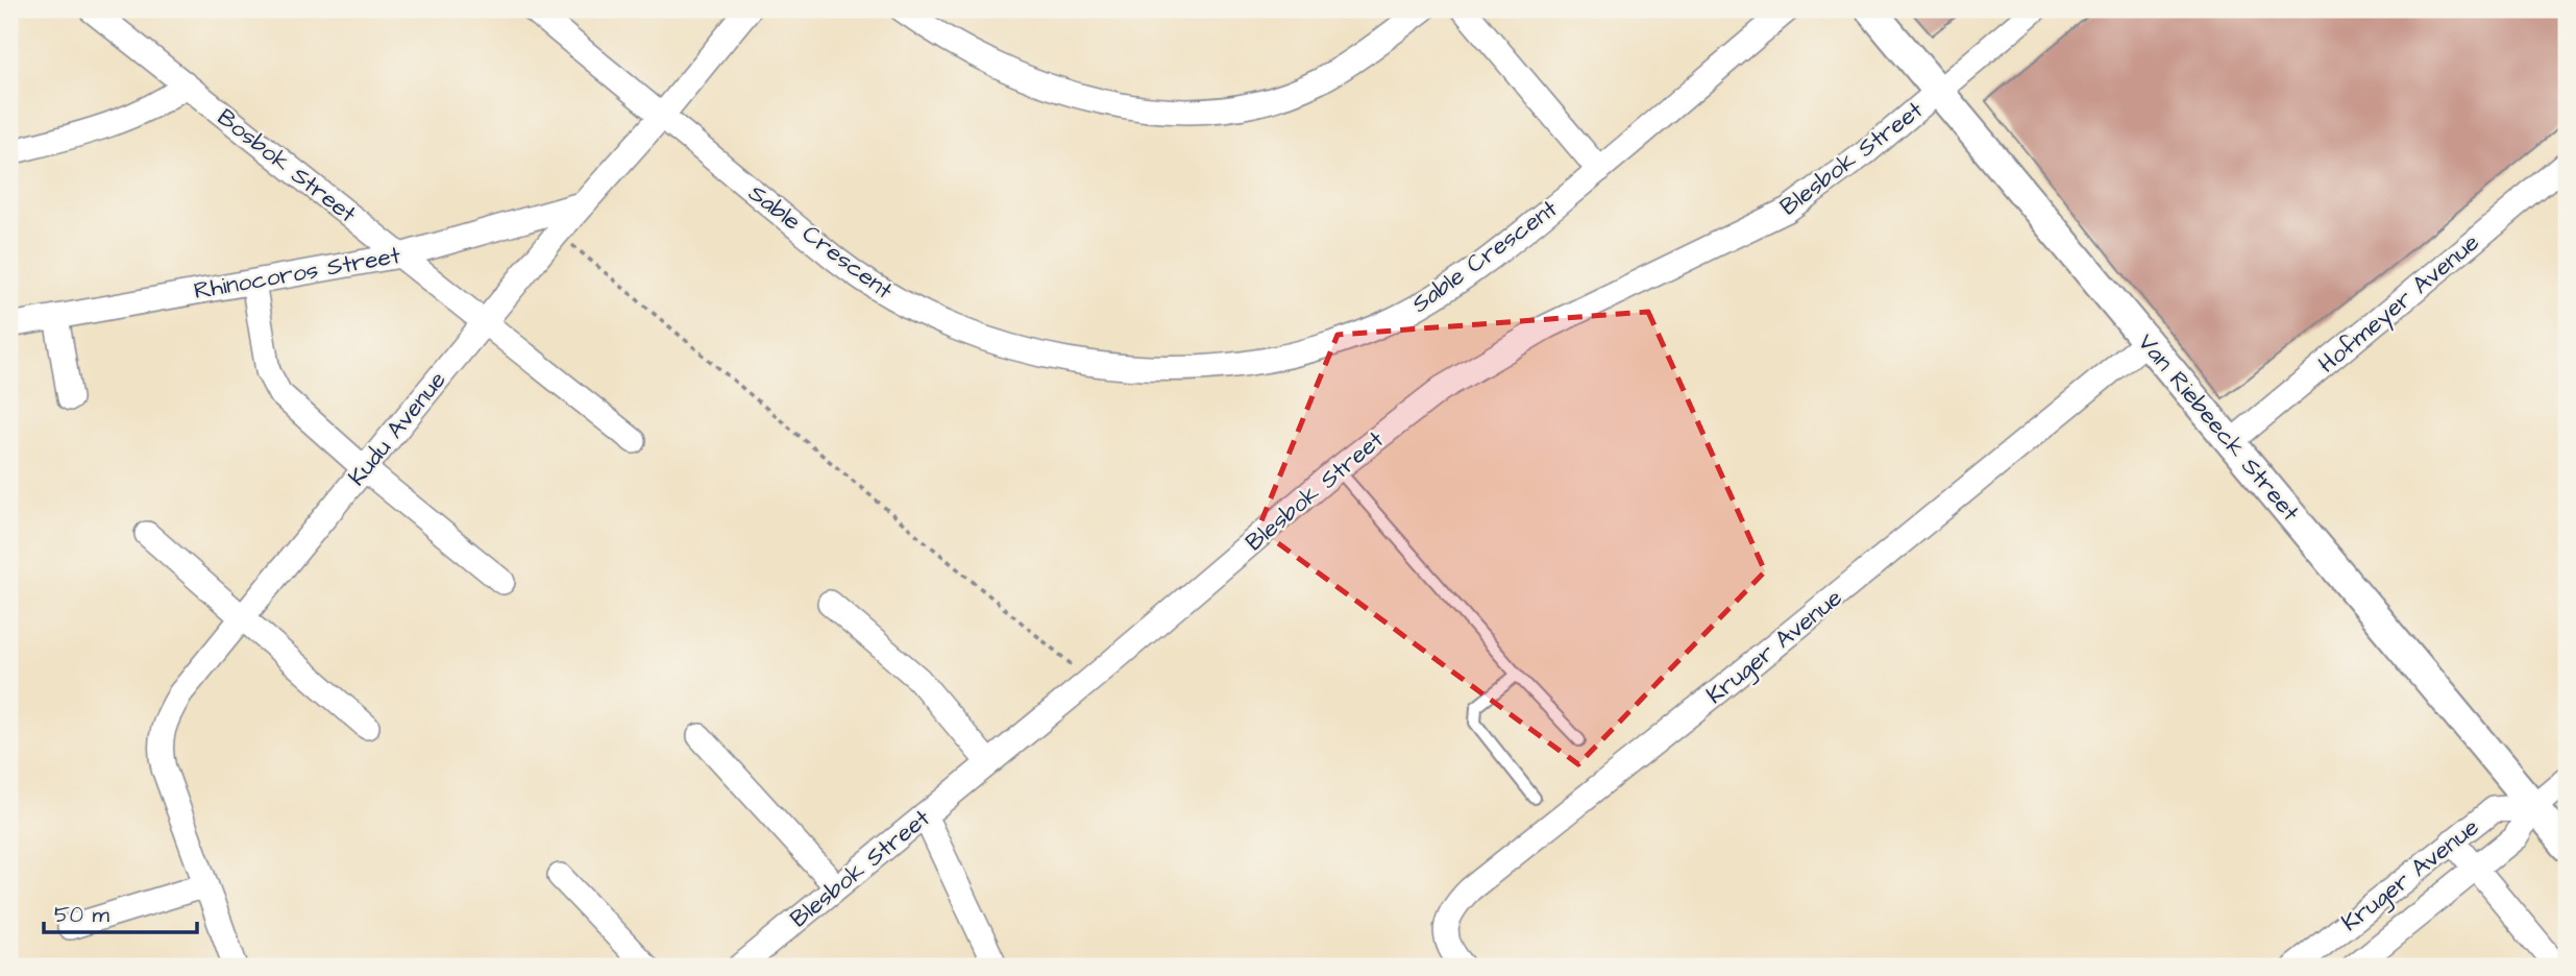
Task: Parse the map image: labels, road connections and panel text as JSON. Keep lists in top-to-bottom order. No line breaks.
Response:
{"streets":{"street":["Blesbok Street","Bosbok Street","Sable Crescent","Rhinocoros Street","Hofmeyer Avenue","Van Riebeeck Street","Kudu Avenue","Kruger Avenue"]},"crossings":[["Blesbok Street","Van Riebeeck Street"],["Bosbok Street","Rhinocoros Street"],["Bosbok Street","Kudu Avenue"],["Sable Crescent","Kudu Avenue"],["Rhinocoros Street","Kudu Avenue"],["Hofmeyer Avenue","Van Riebeeck Street"],["Van Riebeeck Street","Kruger Avenue"]],"scale_bar":"50 m"}
